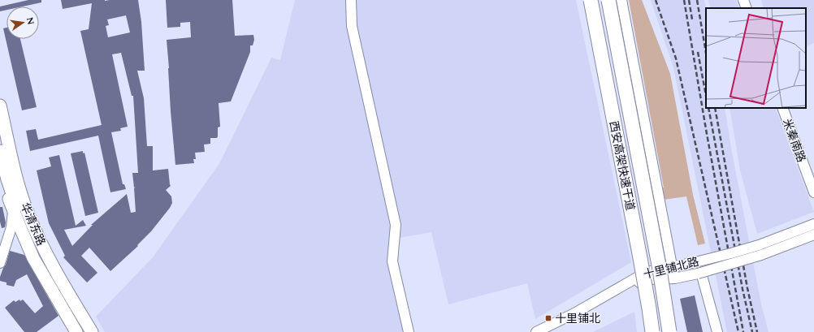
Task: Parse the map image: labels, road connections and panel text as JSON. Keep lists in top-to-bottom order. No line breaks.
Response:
{"streets":{"highway":["西安高架快速干道"],"main road":["华清东路"],"street":["米秦南路","十里铺北路"]},"places":{"transit":["十里铺北"]},"north":"right"}
